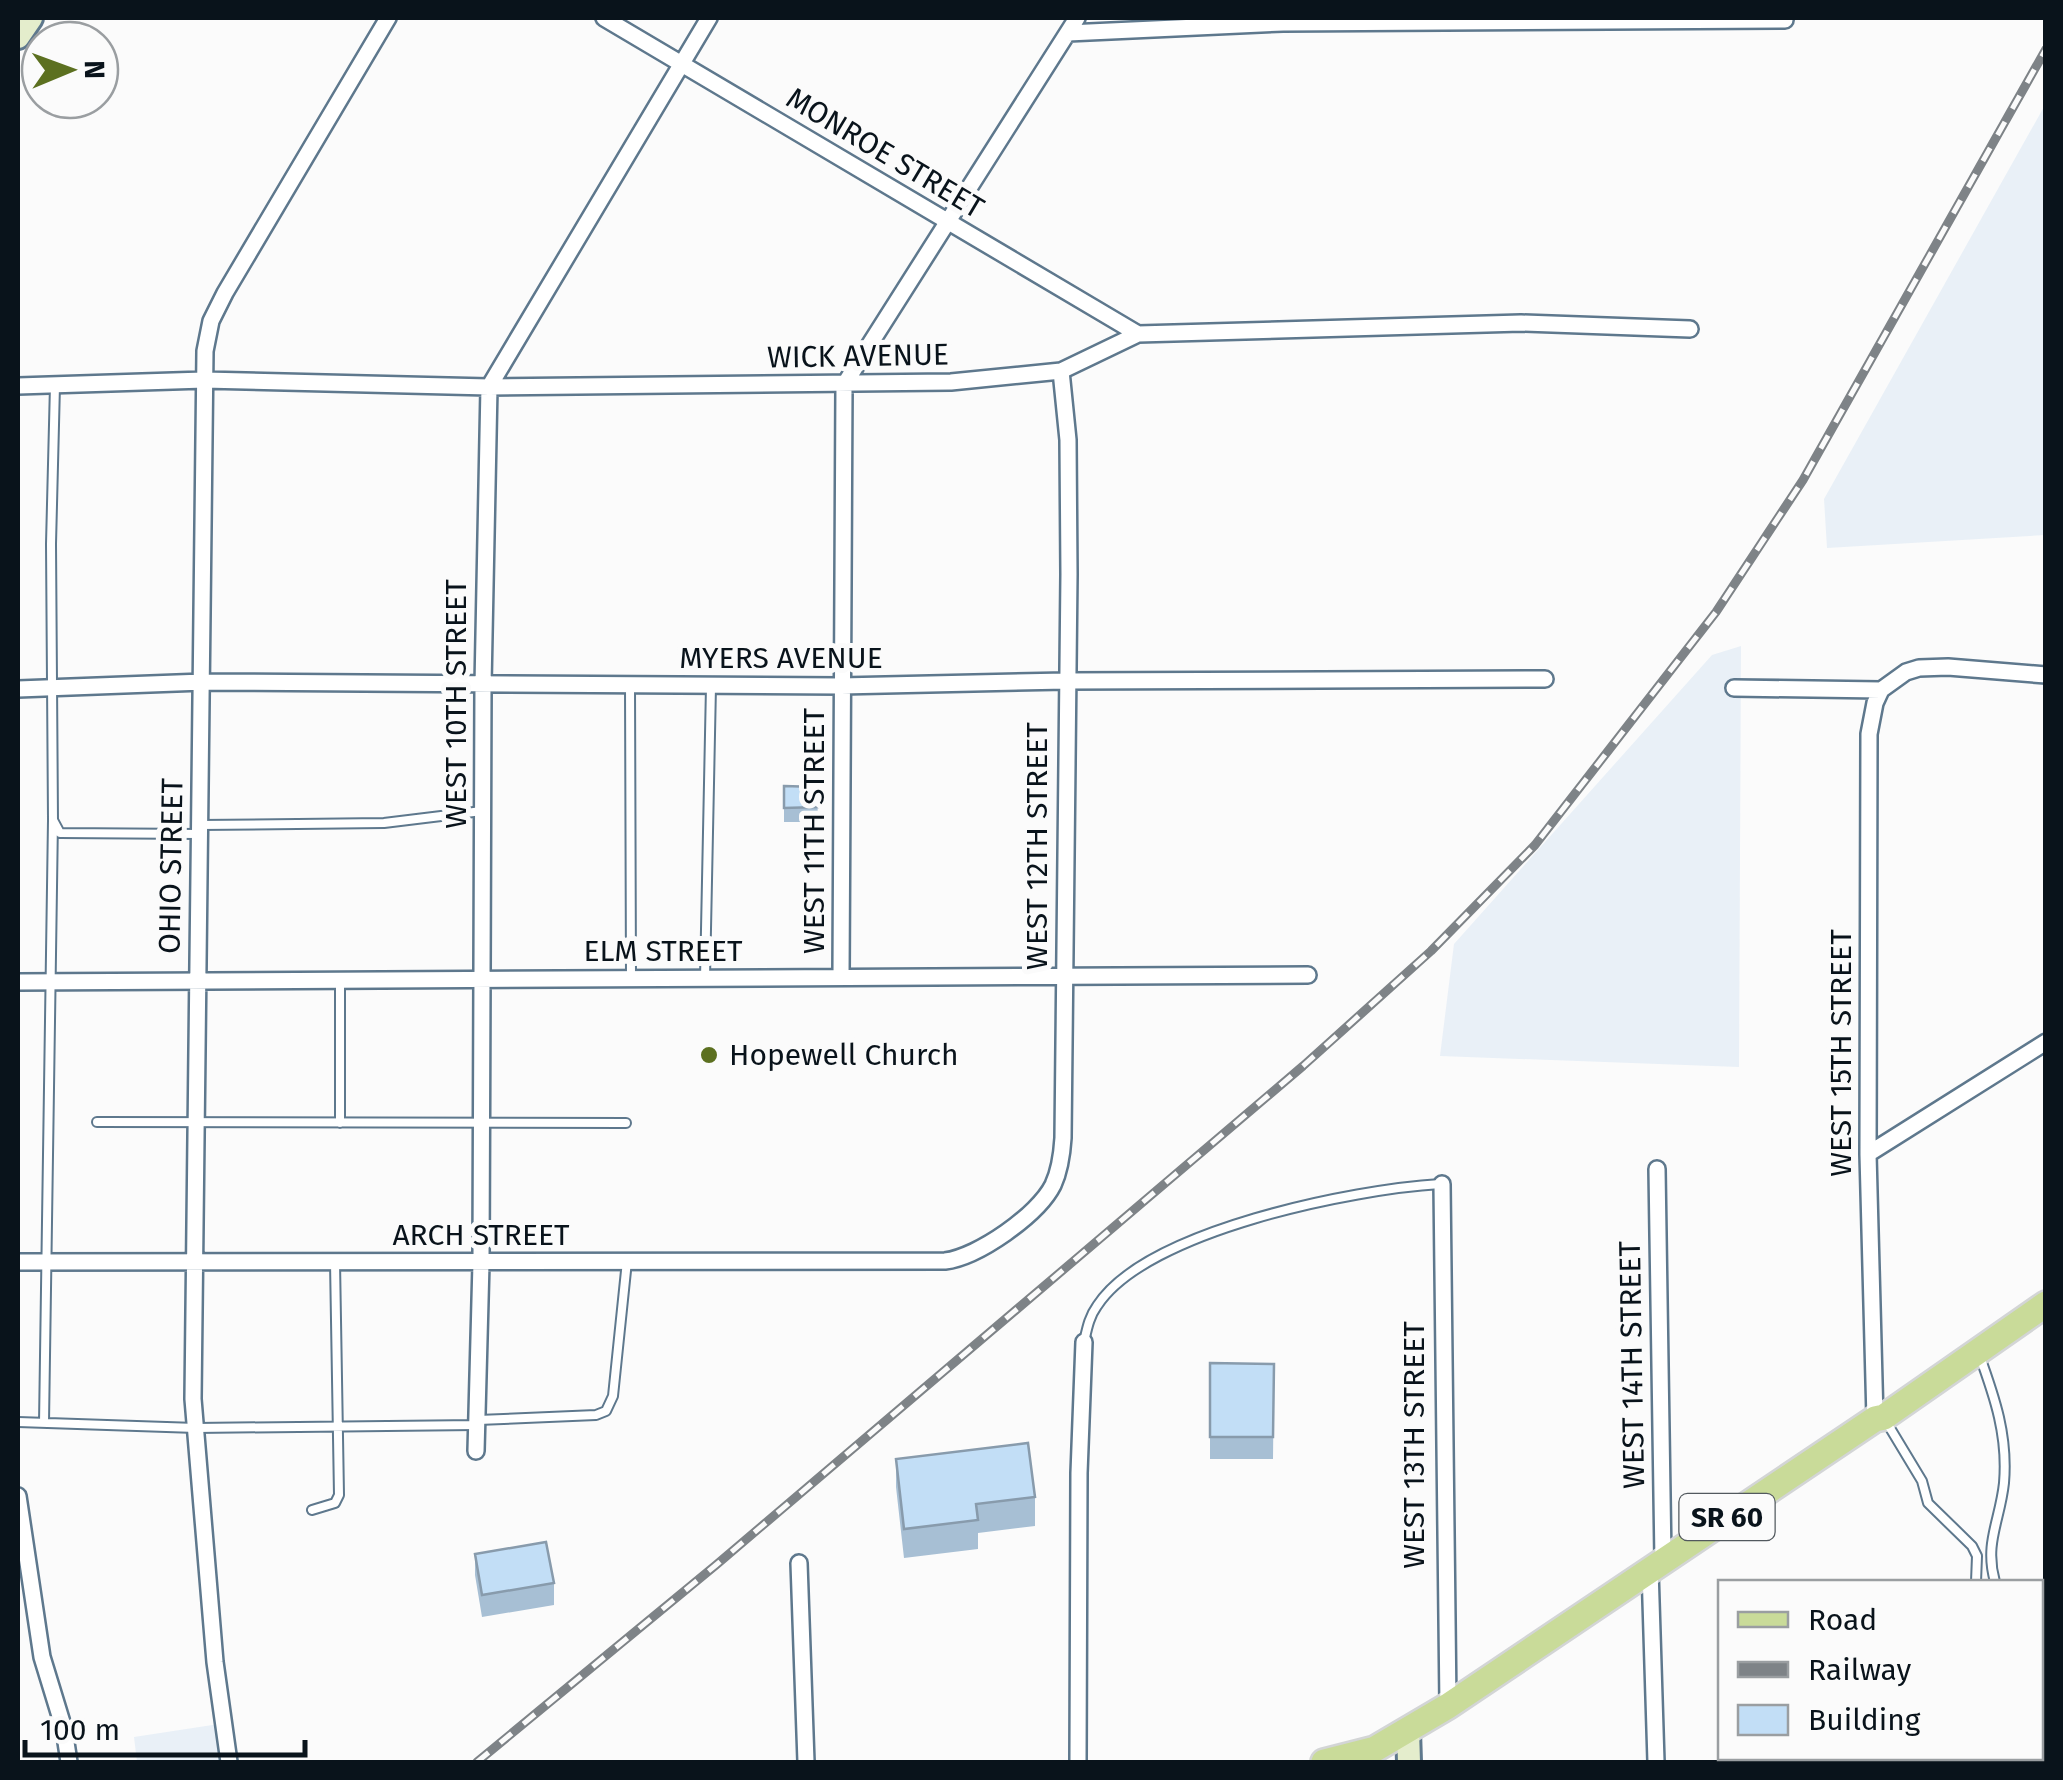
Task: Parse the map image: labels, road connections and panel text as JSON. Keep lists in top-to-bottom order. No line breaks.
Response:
{"streets":{"main road":["SR 60"],"street":["MONROE STREET","WICK AVENUE","MYERS AVENUE","WEST 10TH STREET","WEST 11TH STREET","WEST 12TH STREET","OHIO STREET","ELM STREET","WEST 15TH STREET","ARCH STREET","WEST 14TH STREET","WEST 13TH STREET"]},"crossings":[["MONROE STREET","WICK AVENUE"],["MONROE STREET","WEST 10TH STREET"],["WICK AVENUE","WEST 10TH STREET"],["WICK AVENUE","WEST 11TH STREET"],["WICK AVENUE","WEST 12TH STREET"],["WICK AVENUE","OHIO STREET"],["MYERS AVENUE","WEST 10TH STREET"],["MYERS AVENUE","WEST 11TH STREET"],["MYERS AVENUE","WEST 12TH STREET"],["MYERS AVENUE","OHIO STREET"],["WEST 10TH STREET","ELM STREET"],["WEST 10TH STREET","ARCH STREET"],["WEST 11TH STREET","ELM STREET"],["WEST 12TH STREET","ELM STREET"],["WEST 12TH STREET","ARCH STREET"],["OHIO STREET","ELM STREET"],["OHIO STREET","ARCH STREET"],["WEST 15TH STREET","SR 60"],["WEST 14TH STREET","SR 60"],["WEST 13TH STREET","SR 60"]],"places":["Hopewell Church"],"legend":["Road","Railway","Building"],"scale_bar":"100 m","north":"right"}
